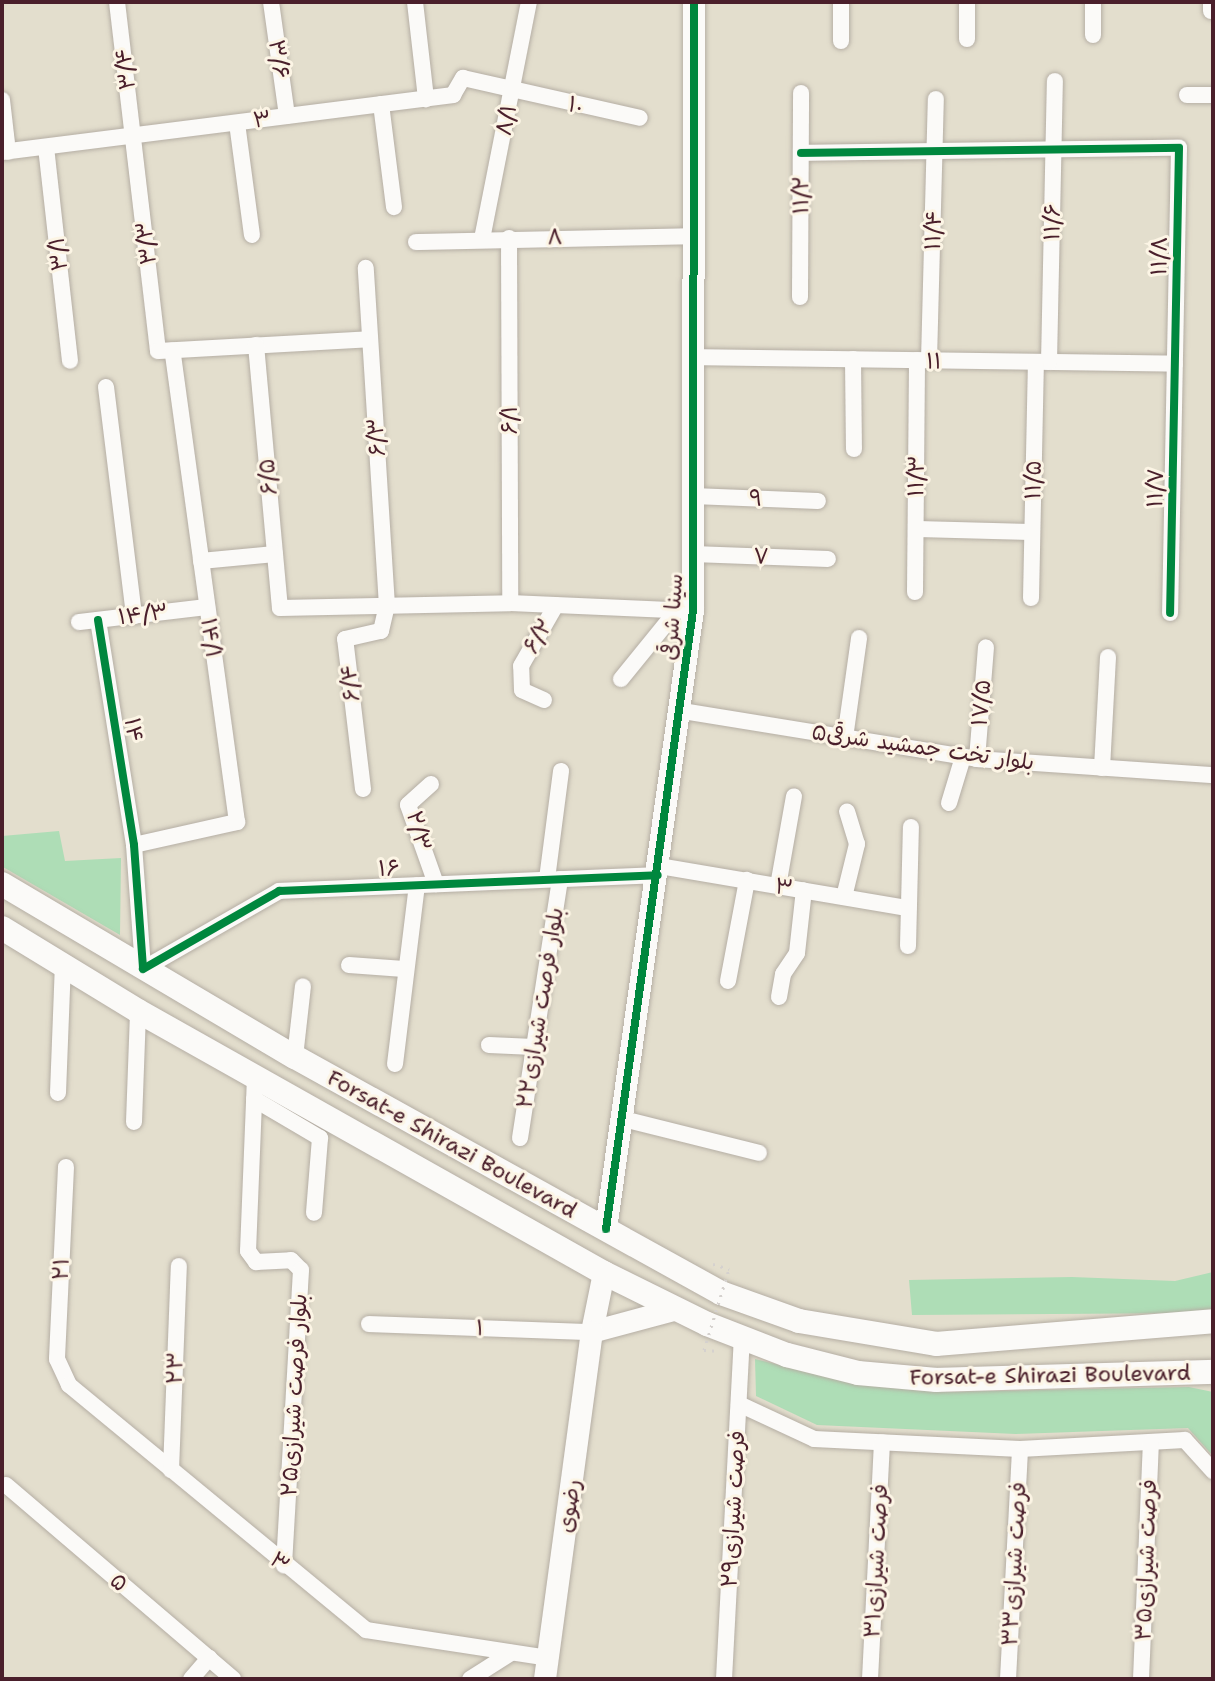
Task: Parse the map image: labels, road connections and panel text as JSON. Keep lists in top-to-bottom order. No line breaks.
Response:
{"streets":{"main road":["Forsat-e Shirazi Boulevard"],"street":["۳/۶","۳/۴","۱۰","۳","۸/۱","۱۱/۲","۱۱/۶","۱۱/۴","۸","۳/۳","۳/۱","۱۱/۸","۱۱","۶/۱","۶/۳","۱۱/۳","۶/۵","۱۱/۵","۱۱/۷","۹","۷","۱۴/۳","سینا شرقی","۶/۲","۱۴/۱","۶/۴","۱۷/۵","۱۴","بلوار تخت جمشید شرقی۵","۲/۳","۱۶","بلوار فرصت شیرازی۲۲","۲۱","۱","۲۳","بلوار فرصت شیرازی۲۵","رضوی","فرصت شیرازی۲۹","فرصت شیرازی۳۵","فرصت شیرازی۳۱","فرصت شیرازی۳۳","۵"]},"crossings":[["۳/۶","۳"],["۳/۴","۳"],["۳/۴","۳/۳"],["۱۰","۳"],["۱۰","۸/۱"],["۳","۸/۱"],["۳","۳/۳"],["۳","۳/۱"],["۳","سینا شرقی"],["۳","۱۶"],["۳","۲۱"],["۳","۲۳"],["۳","بلوار فرصت شیرازی۲۵"],["۳","رضوی"],["۸/۱","۸"],["۱۱/۶","۱۱/۸"],["۱۱/۶","۱۱"],["۱۱/۶","۱۱/۵"],["۱۱/۴","۱۱"],["۱۱/۴","۱۱/۳"],["۸","۶/۱"],["۸","سینا شرقی"],["۳/۳","۱۴/۱"],["۱۱/۸","۱۱"],["۱۱/۸","۱۱/۷"],["۱۱","۱۱/۳"],["۱۱","۱۱/۵"],["۱۱","۱۱/۷"],["۱۱","سینا شرقی"],["۶/۳","۶/۵"],["۶/۳","۶/۴"],["۶/۵","۶/۴"],["۹","سینا شرقی"],["۷","سینا شرقی"],["۱۴/۳","۱۴/۱"],["۱۴/۳","۱۴"],["سینا شرقی","بلوار تخت جمشید شرقی۵"],["سینا شرقی","۱۶"],["سینا شرقی","Forsat-e Shirazi Boulevard"],["۱۴/۱","۱۴"],["۱۷/۵","بلوار تخت جمشید شرقی۵"],["۱۴","۱۶"],["۱۴","Forsat-e Shirazi Boulevard"],["۲/۳","۱۶"],["۱۶","بلوار فرصت شیرازی۲۲"],["۱۶","Forsat-e Shirazi Boulevard"],["Forsat-e Shirazi Boulevard","بلوار فرصت شیرازی۲۵"],["Forsat-e Shirazi Boulevard","رضوی"],["Forsat-e Shirazi Boulevard","فرصت شیرازی۲۹"],["۱","رضوی"]]}
